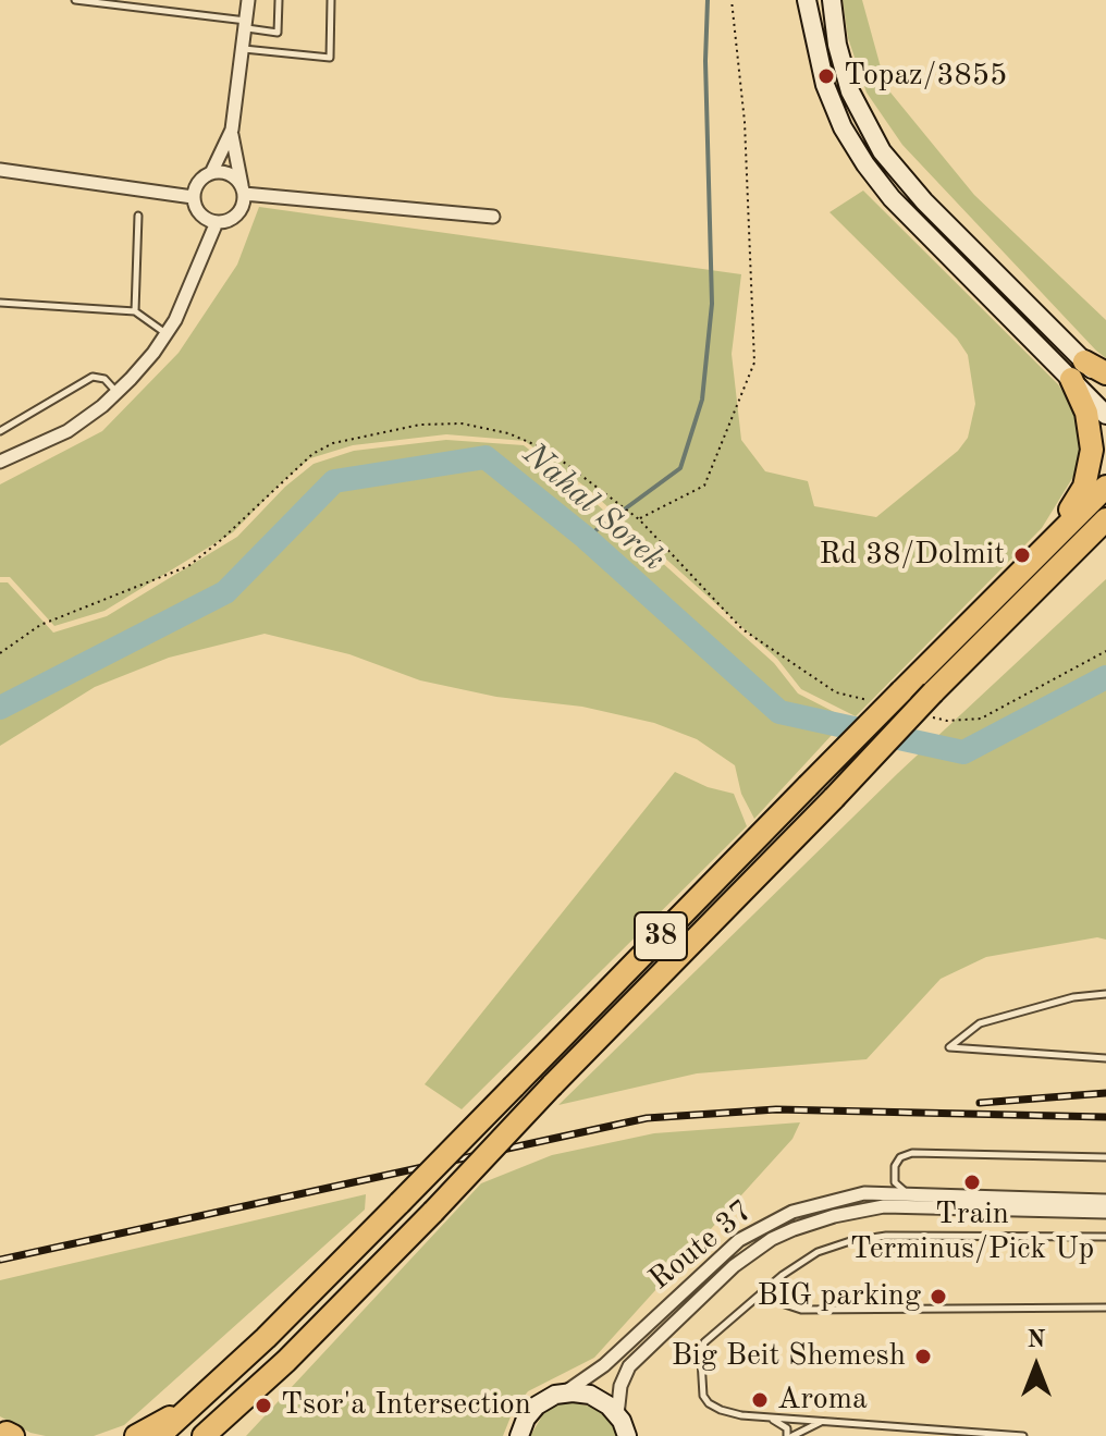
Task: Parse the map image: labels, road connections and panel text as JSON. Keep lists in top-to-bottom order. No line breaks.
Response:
{"streets":{"highway":["38"],"street":["Route 37"]},"water":["Nahal Sorek"],"places":["Topaz/3855","Rd 38/Dolmit","Train Terminus/Pick Up","BIG parking","Big Beit Shemesh","Aroma","Tsor'a Intersection"],"north":"top"}
